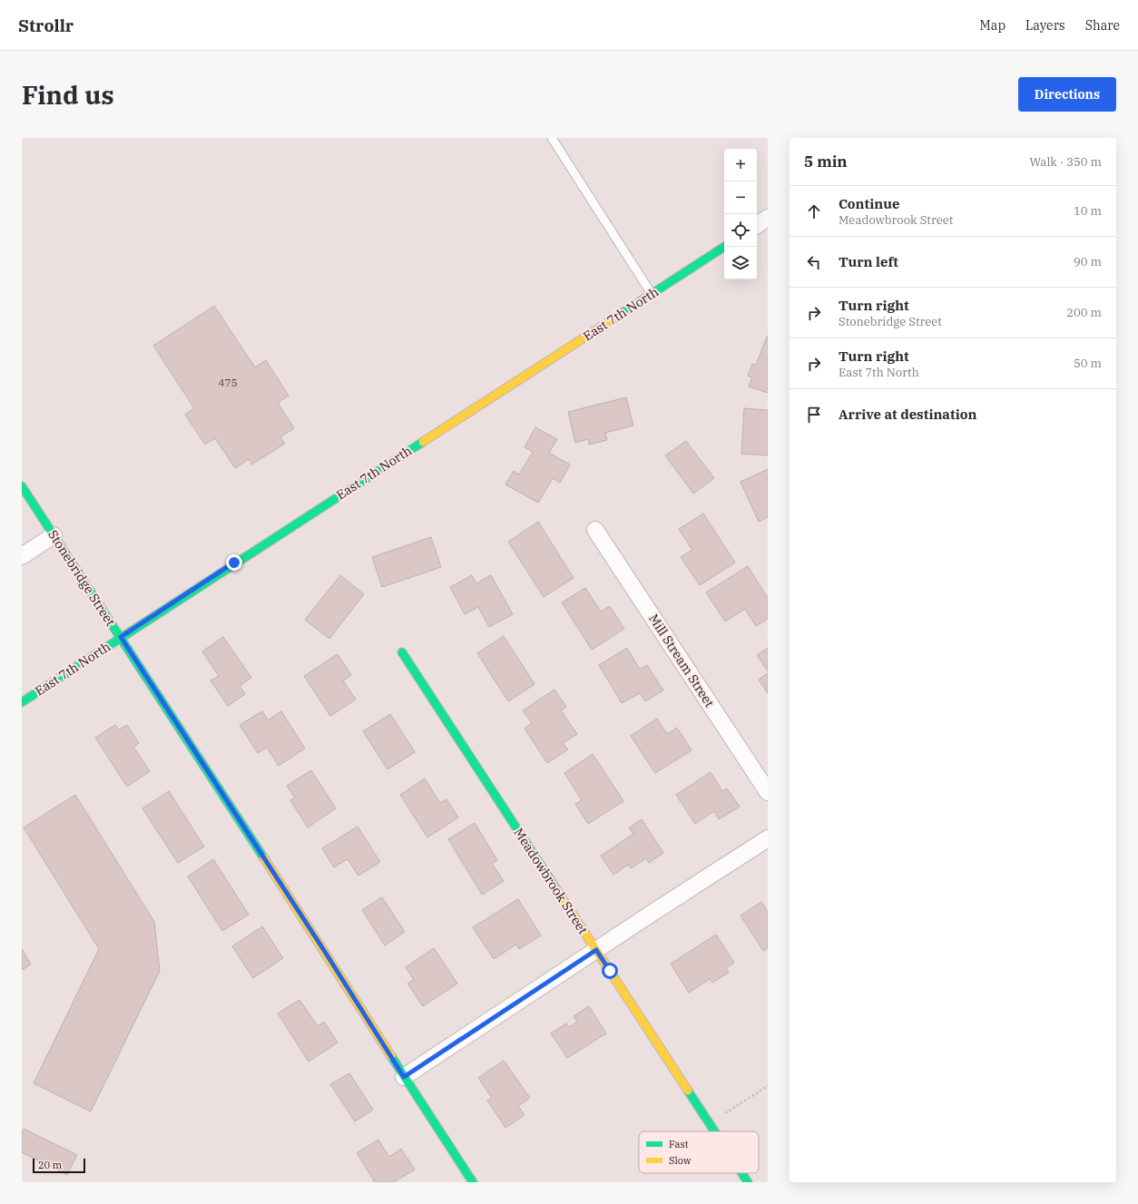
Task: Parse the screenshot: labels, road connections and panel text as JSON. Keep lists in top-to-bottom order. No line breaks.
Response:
{"streets":{"street":["East 7th North","Stonebridge Street","Mill Stream Street","Meadowbrook Street"]},"crossings":[["East 7th North","Stonebridge Street"]],"house_numbers":["475"],"legend":["Fast","Slow"],"scale_bar":"20 m","page":{"header":"Strollr","nav":["Map","Layers","Share"],"buttons":"Directions","title":"Find us","heading":["5 min","Walk · 350 m"],"map_buttons":["+","−"],"list":[["Continue","Meadowbrook Street","10 m"],["Turn left","90 m"],["Turn right","Stonebridge Street","200 m"],["Turn right","East 7th North","50 m"],"Arrive at destination"],"scale":"20 m"}}
